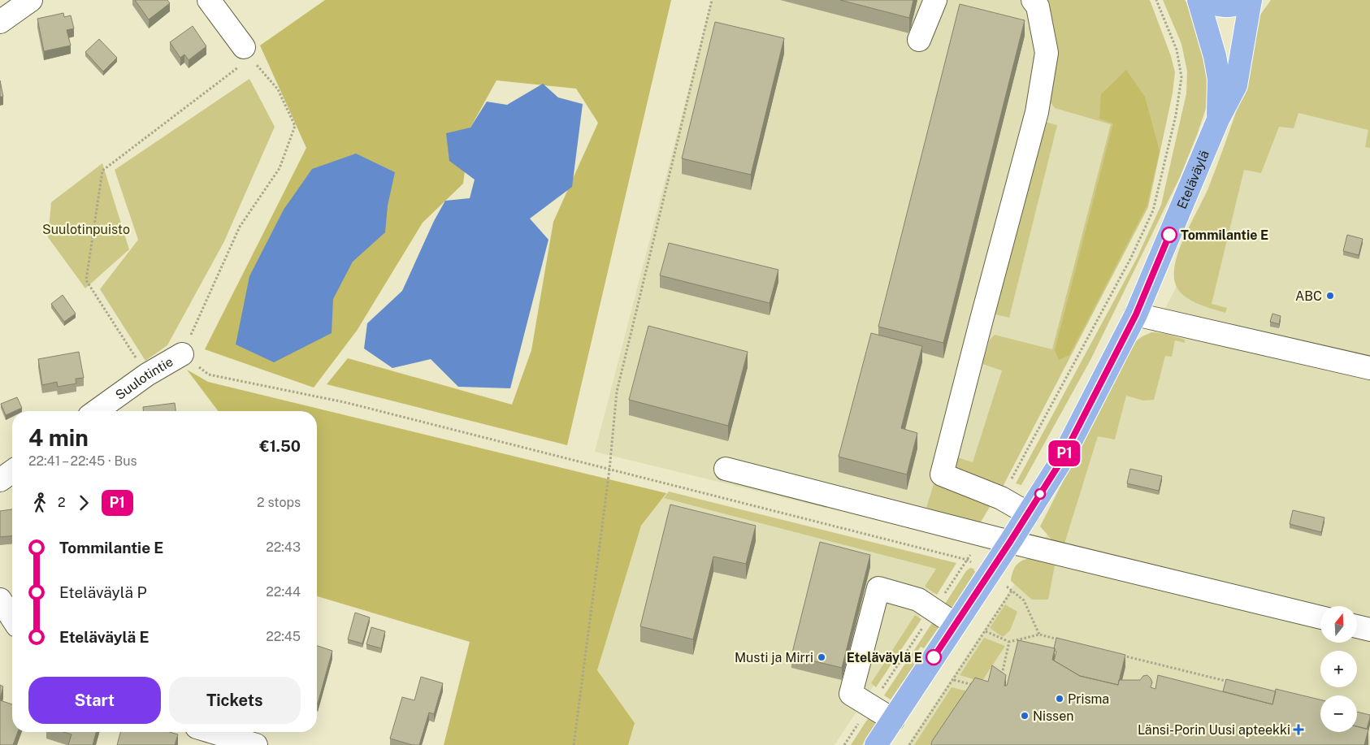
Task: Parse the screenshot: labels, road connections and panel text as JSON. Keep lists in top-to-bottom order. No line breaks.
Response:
{"streets":{"main road":["Eteläväylä"],"street":["Suulotintie"]},"parks":["Suulotinpuisto"],"places":{"other":["Tommilantie E","ABC","Musti ja Mirri","Eteläväylä E","Prisma","Nissen"],"health":["Länsi-Porin Uusi apteekki"]},"lines":["bus line P1"],"north":"top","page":{"on_map":"P1","heading":["4 min","22:41 – 22:45 · Bus","€1.50"],"legs":["2","P1","2 stops"],"list":[{"name":"Tommilantie E","value":"22:43"},{"name":"Eteläväylä P","value":"22:44"},{"name":"Eteläväylä E","value":"22:45"}],"map_buttons":["+","−"],"buttons":["Start","Tickets"]}}
